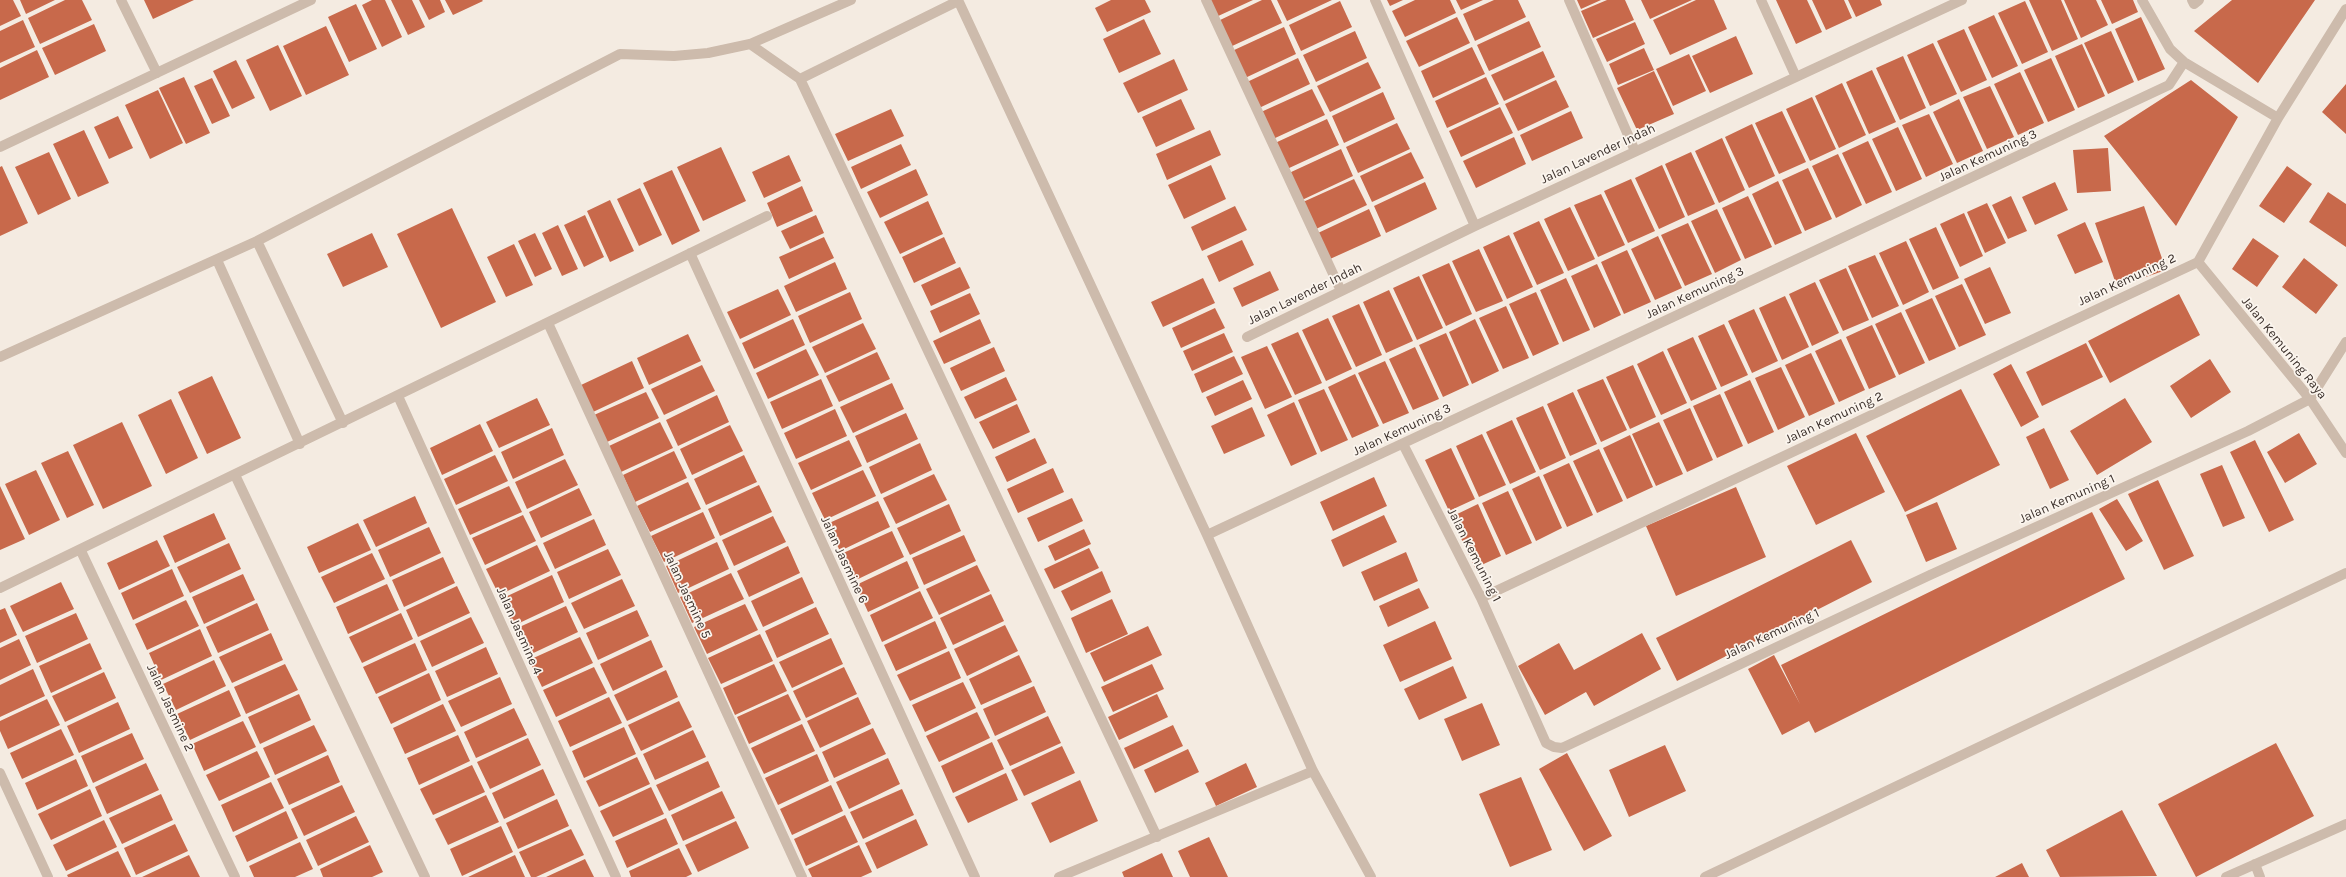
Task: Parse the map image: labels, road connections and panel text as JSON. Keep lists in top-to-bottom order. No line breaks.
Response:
{"streets":{"street":["Jalan Lavender Indah","Jalan Kemuning 3","Jalan Kemuning 2","Jalan Kemuning Raya","Jalan Kemuning 1","Jalan Jasmine 6","Jalan Jasmine 5","Jalan Jasmine 4","Jalan Jasmine 2"]},"crossings":[["Jalan Kemuning 3","Jalan Kemuning 1"],["Jalan Kemuning 2","Jalan Kemuning Raya"],["Jalan Kemuning 2","Jalan Kemuning 1"],["Jalan Kemuning Raya","Jalan Kemuning 1"]]}
